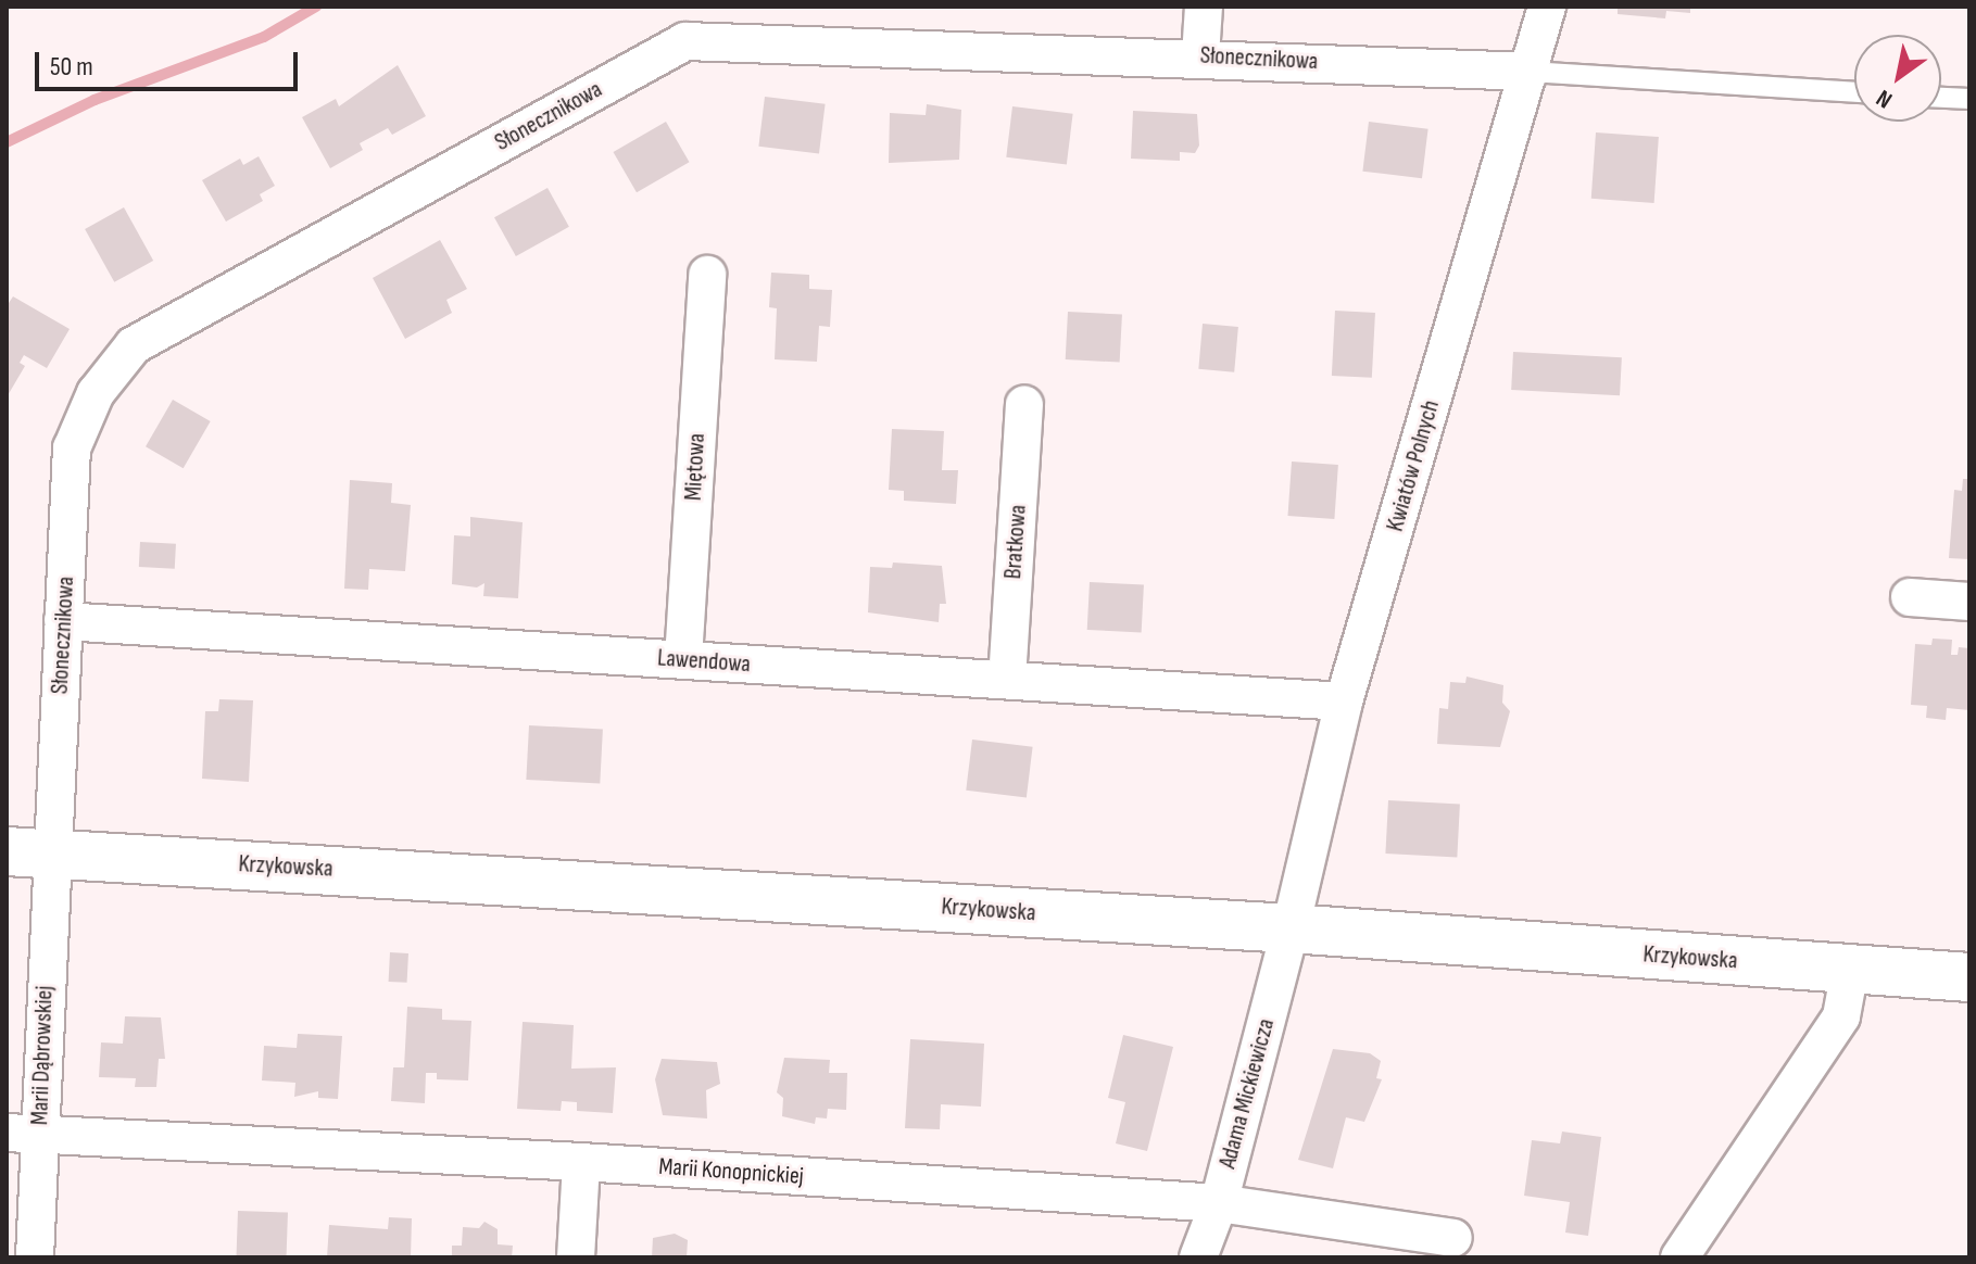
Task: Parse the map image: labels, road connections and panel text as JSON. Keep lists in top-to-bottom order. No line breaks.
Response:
{"streets":{"street":["Słonecznikowa","Kwiatów Polnych","Miętowa","Bratkowa","Lawendowa","Krzykowska","Marii Dąbrowskiej","Adama Mickiewicza","Marii Konopnickiej"]},"crossings":[["Słonecznikowa","Kwiatów Polnych"],["Słonecznikowa","Lawendowa"],["Słonecznikowa","Krzykowska"],["Słonecznikowa","Marii Dąbrowskiej"],["Kwiatów Polnych","Lawendowa"],["Kwiatów Polnych","Krzykowska"],["Kwiatów Polnych","Adama Mickiewicza"],["Miętowa","Lawendowa"],["Bratkowa","Lawendowa"],["Krzykowska","Marii Dąbrowskiej"],["Krzykowska","Adama Mickiewicza"],["Marii Dąbrowskiej","Marii Konopnickiej"],["Adama Mickiewicza","Marii Konopnickiej"]],"scale_bar":"50 m","north":"bottom left"}
